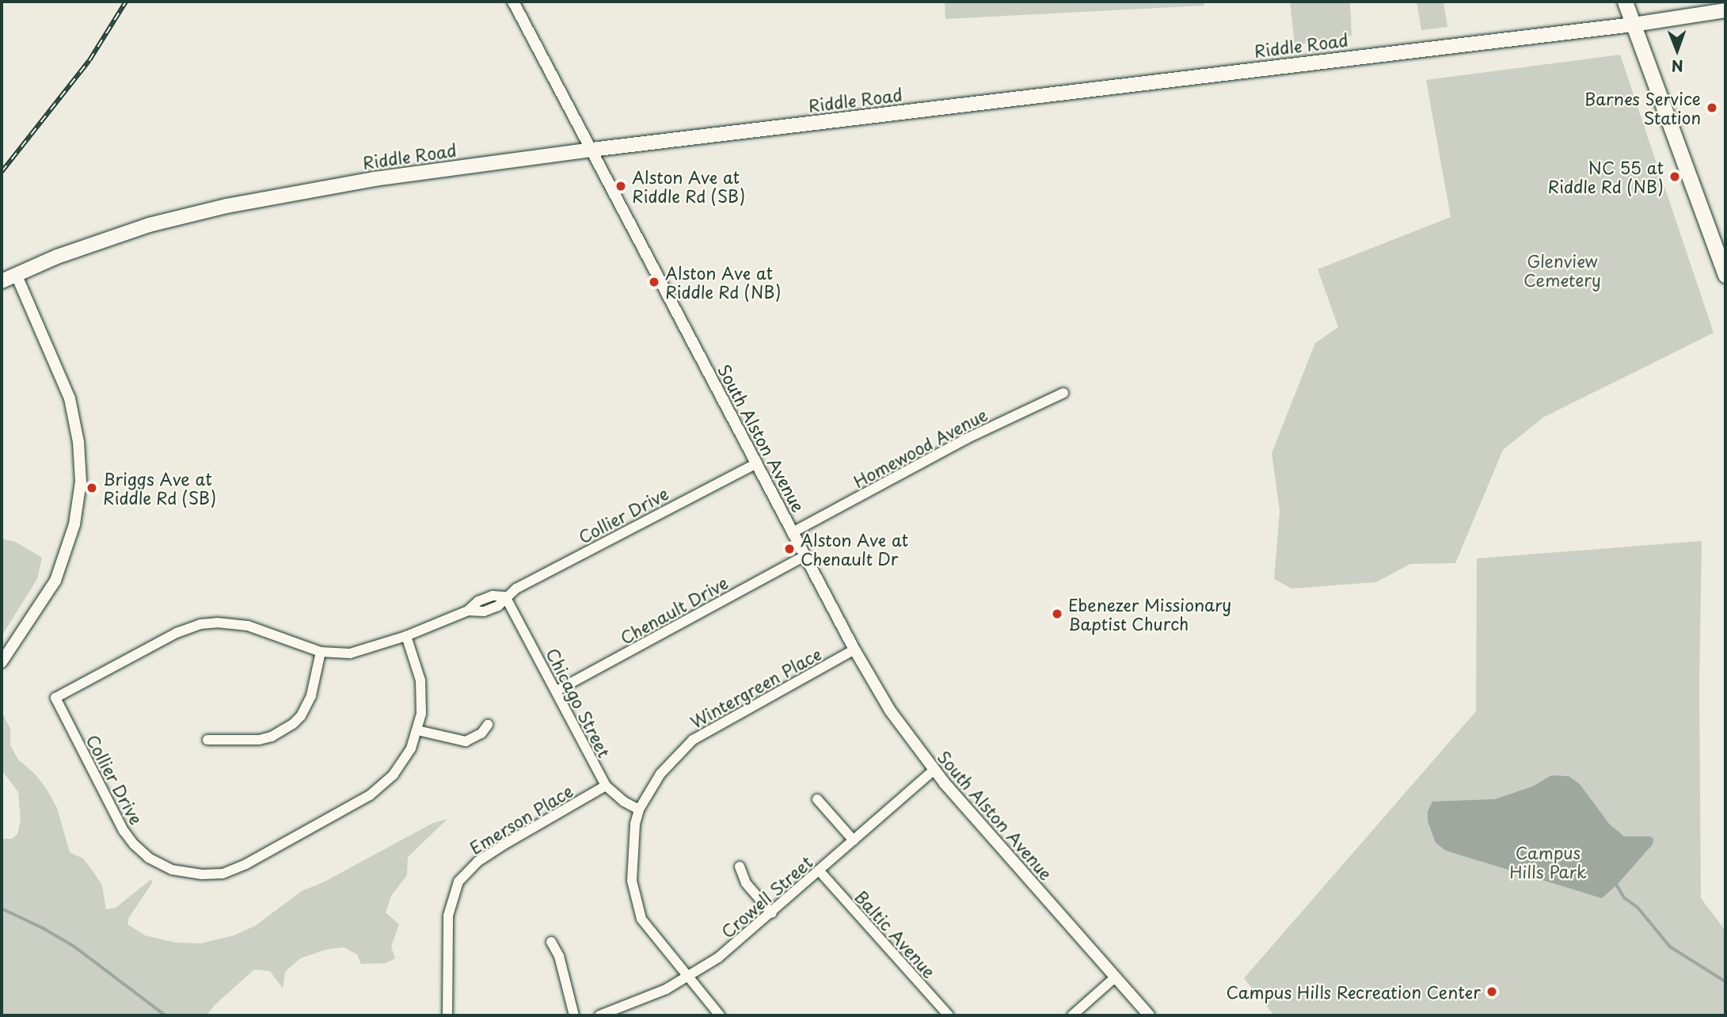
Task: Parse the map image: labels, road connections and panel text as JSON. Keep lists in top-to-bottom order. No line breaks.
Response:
{"streets":{"main road":["Riddle Road"],"street":["South Alston Avenue","Homewood Avenue","Collier Drive","Chenault Drive","Wintergreen Place","Chicago Street","Emerson Place","Crowell Street","Baltic Avenue"]},"crossings":[["Riddle Road","South Alston Avenue"],["South Alston Avenue","Homewood Avenue"],["South Alston Avenue","Collier Drive"],["South Alston Avenue","Chenault Drive"],["South Alston Avenue","Wintergreen Place"],["South Alston Avenue","Crowell Street"],["Collier Drive","Chicago Street"],["Chenault Drive","Chicago Street"],["Wintergreen Place","Chicago Street"],["Wintergreen Place","Crowell Street"],["Chicago Street","Emerson Place"],["Crowell Street","Baltic Avenue"]],"parks":["Glenview Cemetery","Campus Hills Park"],"places":["Barnes Service Station","NC 55 at Riddle Rd (NB)","Alston Ave at Riddle Rd (SB)","Alston Ave at Riddle Rd (NB)","Briggs Ave at Riddle Rd (SB)","Alston Ave at Chenault Dr","Ebenezer Missionary Baptist Church","Campus Hills Recreation Center"],"north":"bottom"}
